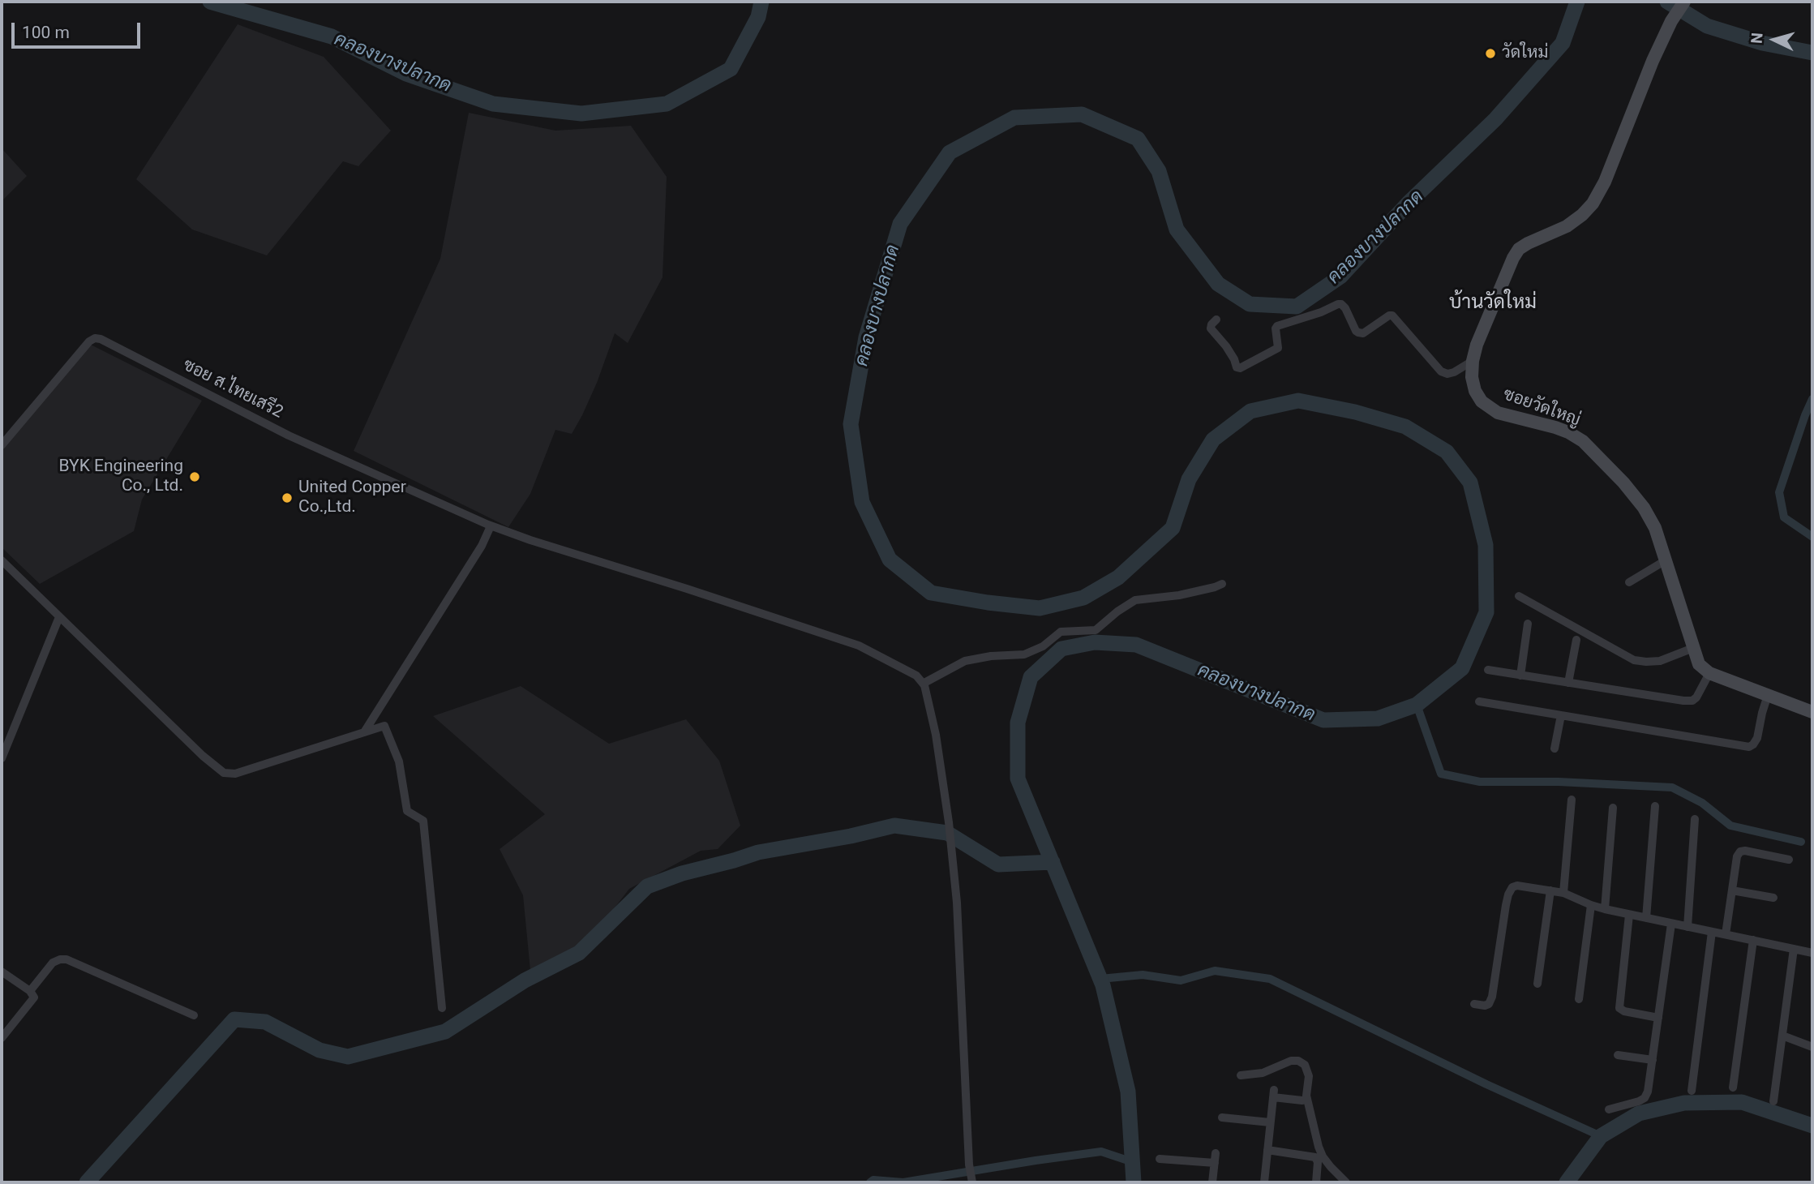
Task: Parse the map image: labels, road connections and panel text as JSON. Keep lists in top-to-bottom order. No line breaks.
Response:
{"streets":{"street":["ซอย ส.ไทยเสรี2","ซอยวัดใหญ่"]},"districts":["บ้านวัดใหม่"],"water":["คลองบางปลากด"],"places":["วัดใหม่","BYK Engineering Co., Ltd.","United Copper Co.,Ltd."],"scale_bar":"100 m","north":"left"}
